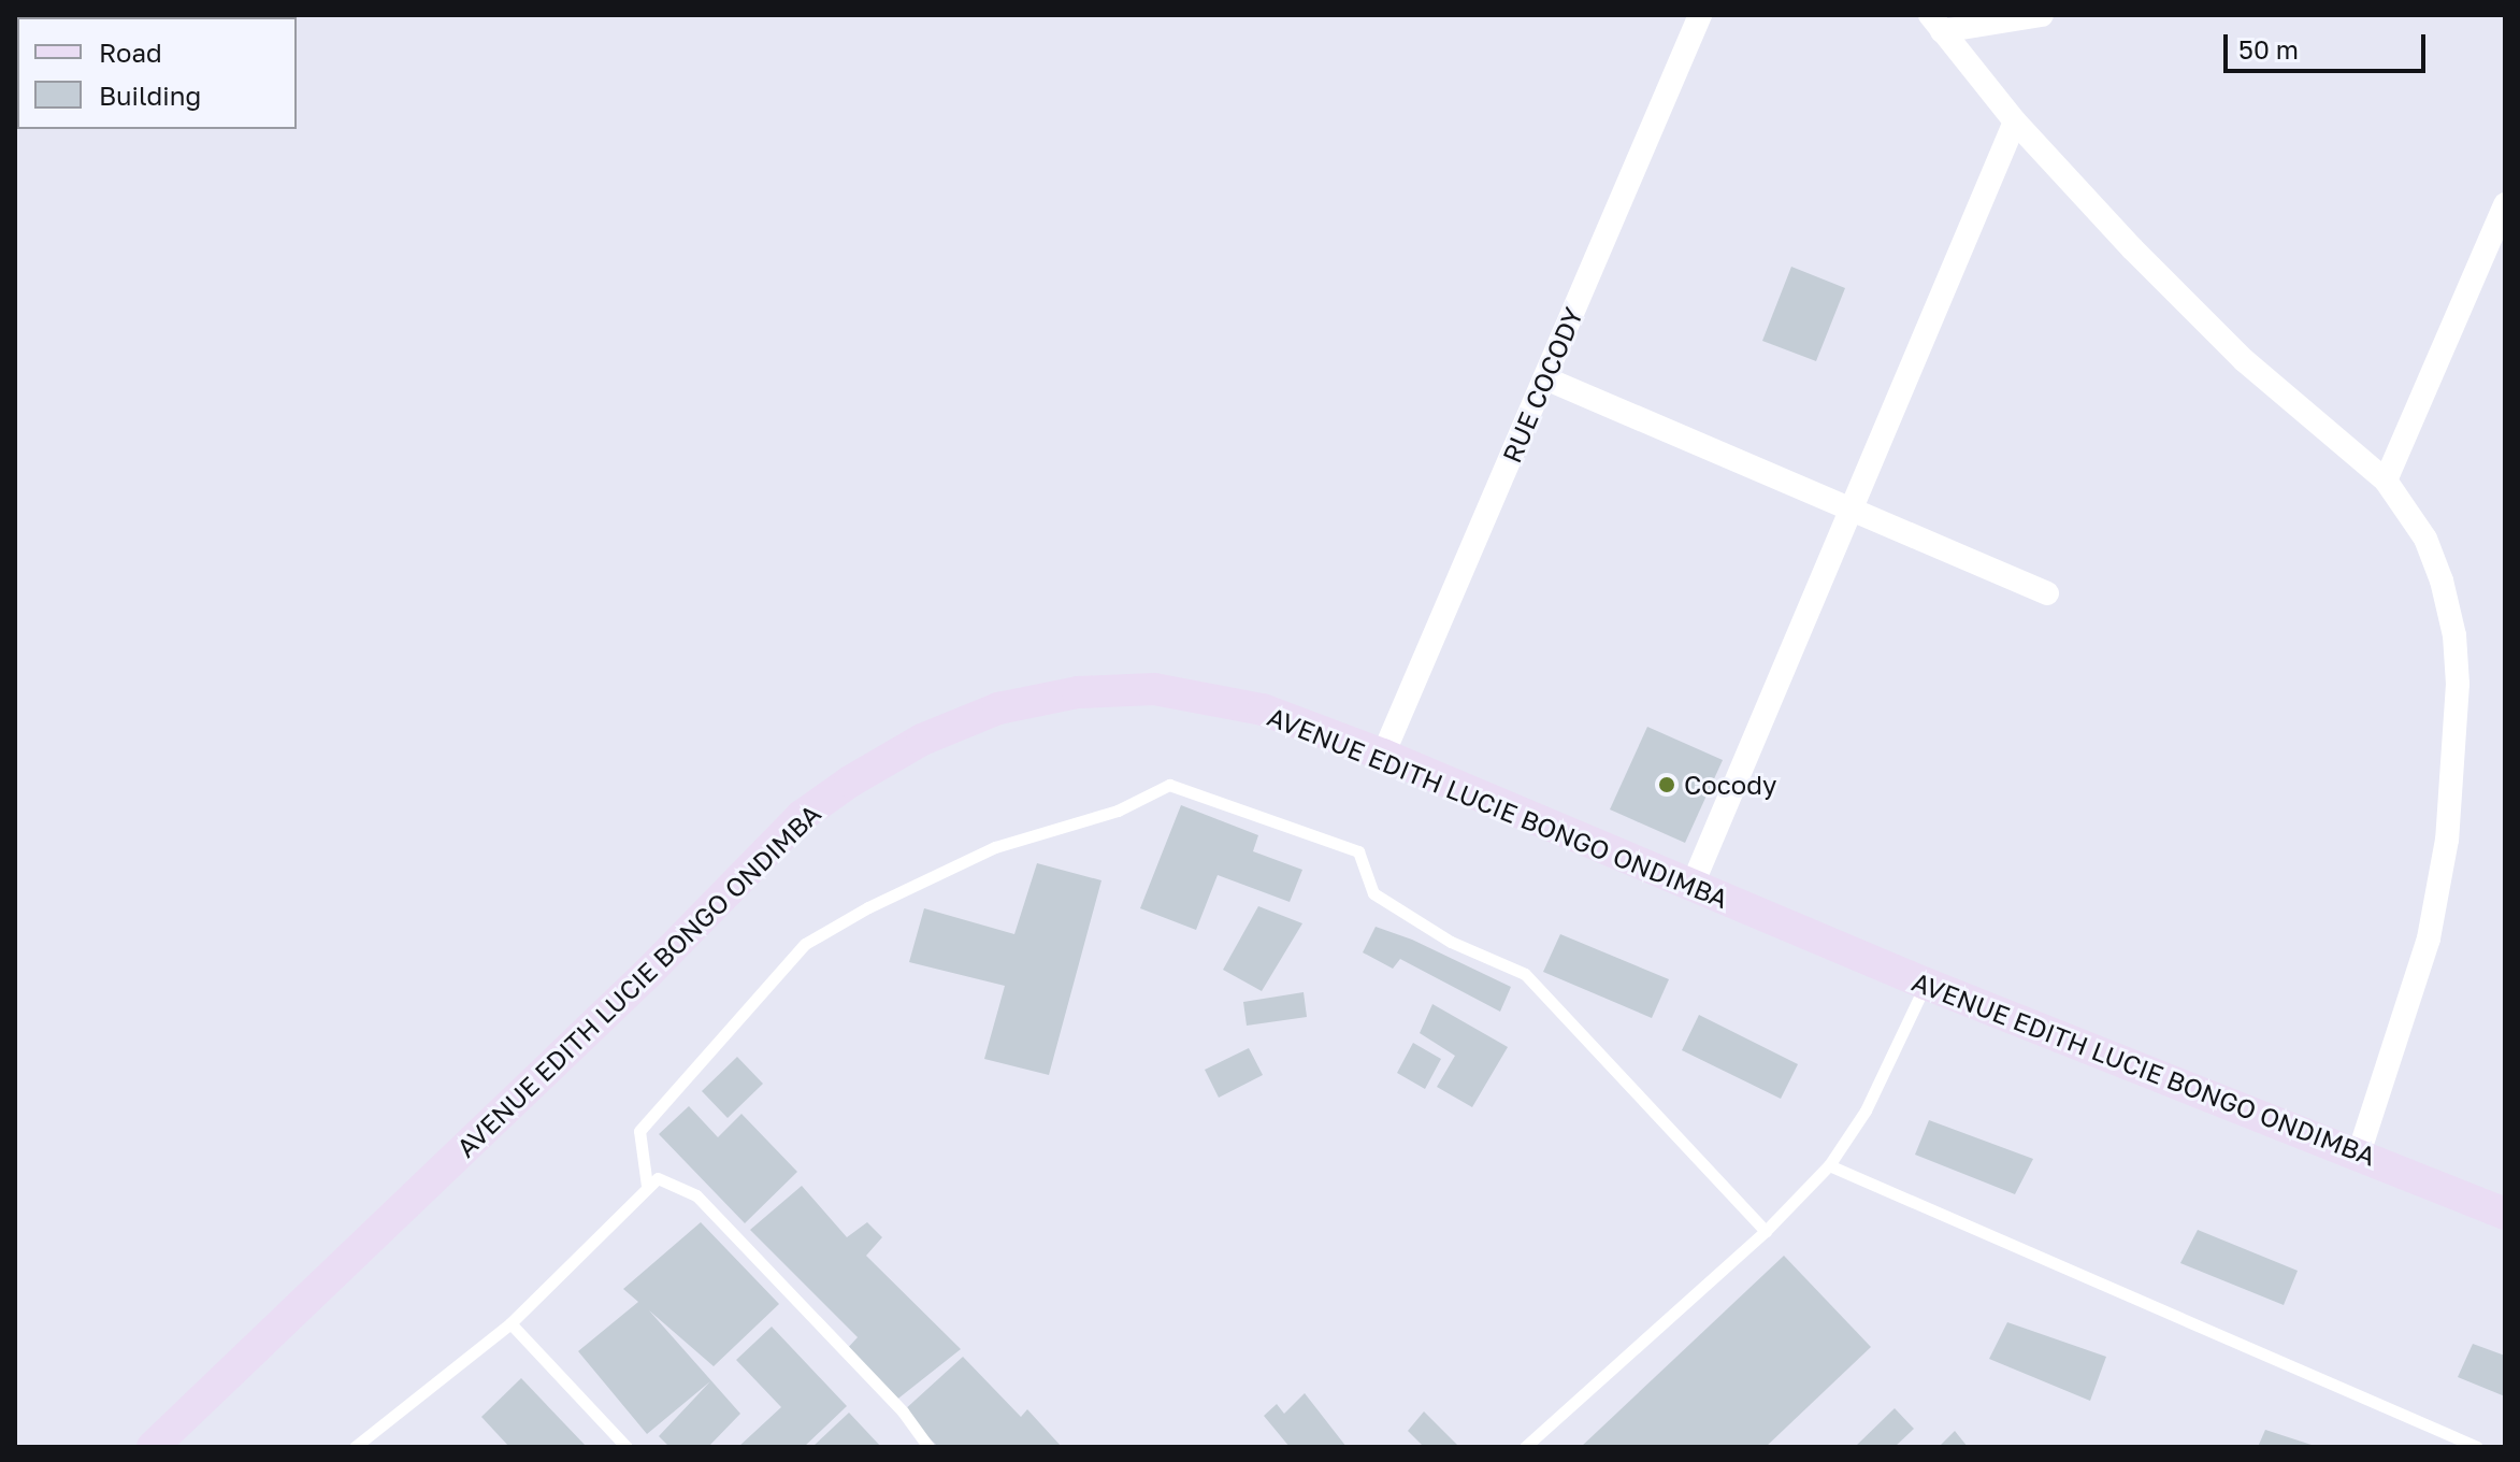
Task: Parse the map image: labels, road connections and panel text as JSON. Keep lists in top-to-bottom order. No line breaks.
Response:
{"streets":{"main road":["AVENUE EDITH LUCIE BONGO ONDIMBA"],"street":["RUE COCODY"]},"crossings":[["RUE COCODY","AVENUE EDITH LUCIE BONGO ONDIMBA"]],"places":["Cocody"],"legend":["Road","Building"],"scale_bar":"50 m"}
